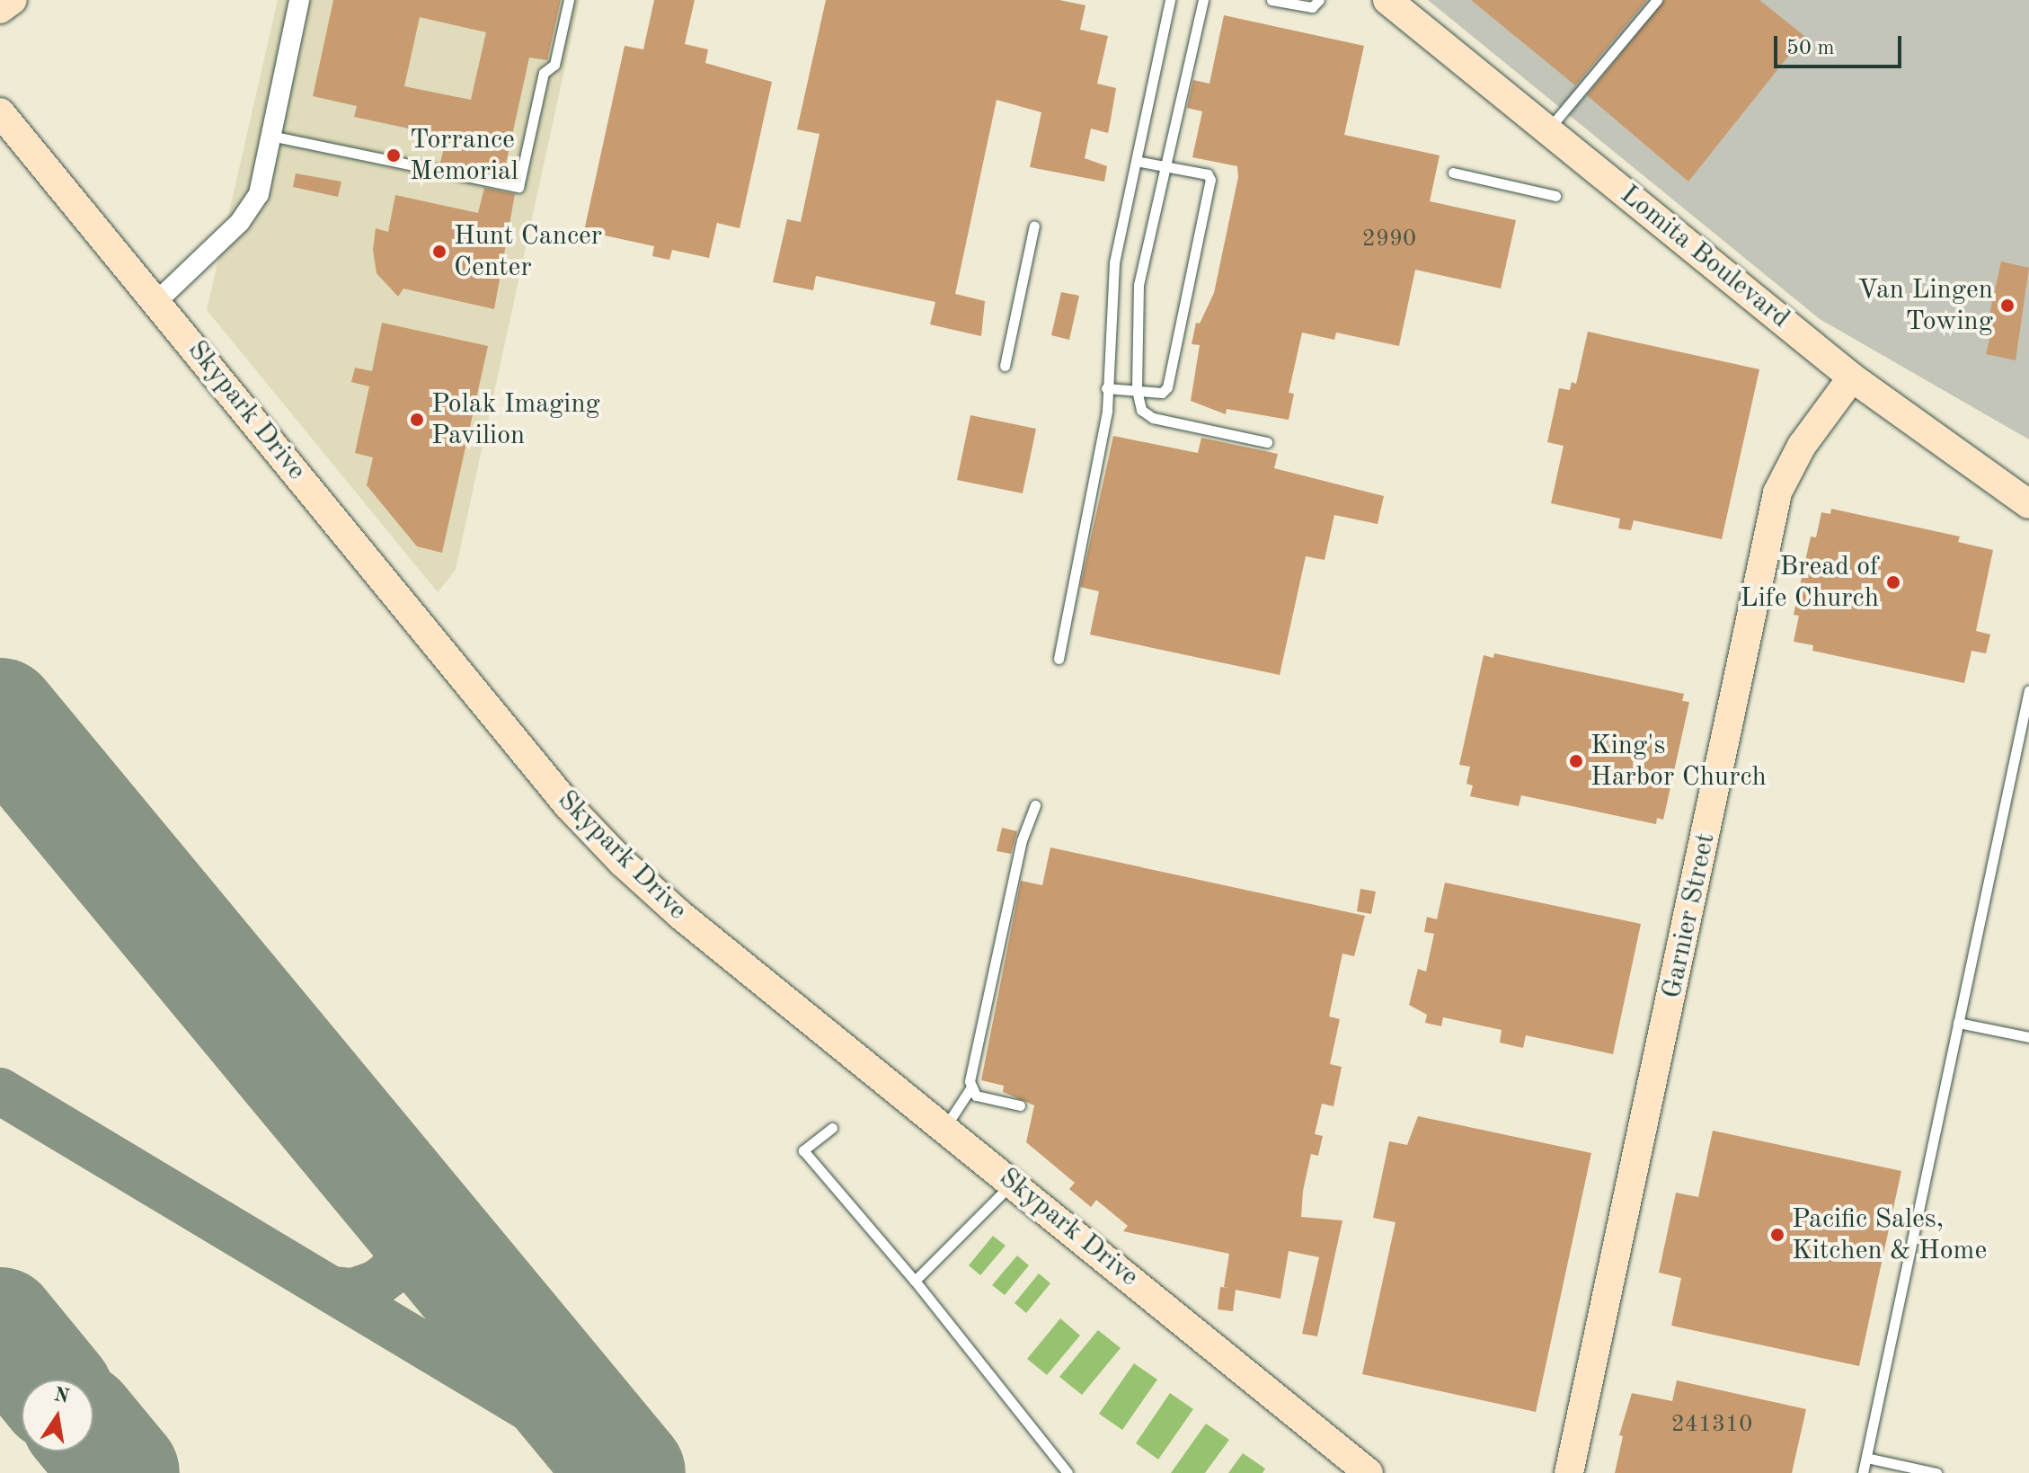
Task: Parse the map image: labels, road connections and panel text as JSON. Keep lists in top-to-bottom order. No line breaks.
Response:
{"streets":{"main road":["Lomita Boulevard","Skypark Drive","Garnier Street"]},"crossings":[["Lomita Boulevard","Garnier Street"]],"places":["Torrance Memorial","Hunt Cancer Center","Van Lingen Towing","Polak Imaging Pavilion","Bread of Life Church","King's Harbor Church","Pacific Sales, Kitchen & Home"],"house_numbers":["2990","241310"],"scale_bar":"50 m","north":"top"}
